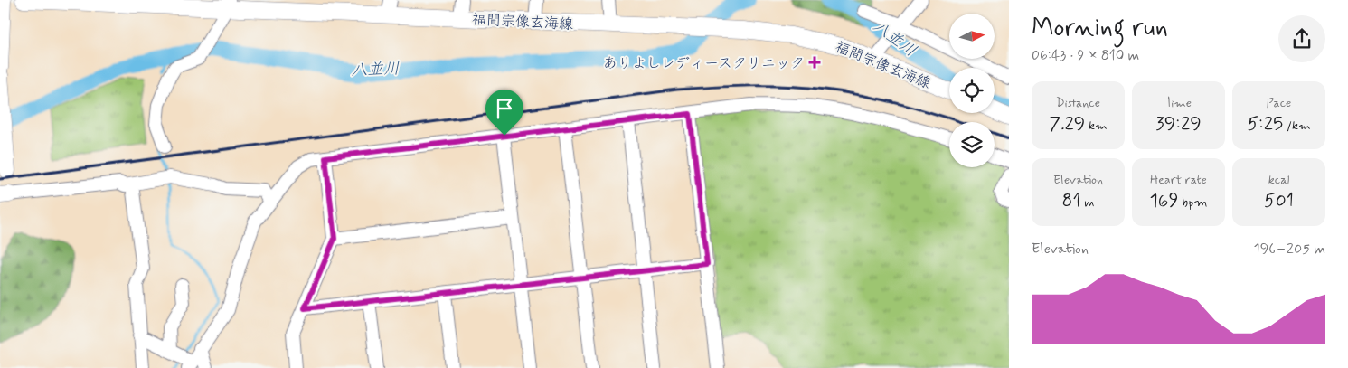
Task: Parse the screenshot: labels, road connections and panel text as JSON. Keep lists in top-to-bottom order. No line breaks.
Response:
{"streets":{"main road":["福間宗像玄海線"]},"water":["八並川"],"places":{"health":["ありよしレディースクリニック"]},"north":"right","page":{"heading":["Morning run","06:43 · 9 × 810 m"],"stats":[["Distance","7.29 km"],["Time","39:29"],["Pace","5:25 /km"],["Elevation","81 m"],["Heart rate","169 bpm"],["kcal","501"]],"chart":["Elevation","196–205 m"]}}
